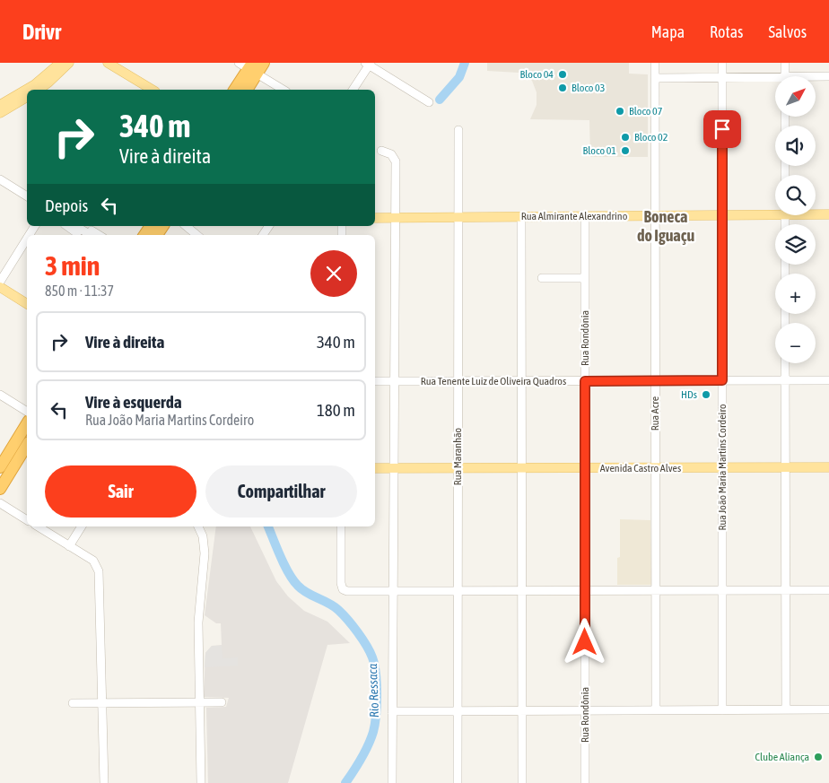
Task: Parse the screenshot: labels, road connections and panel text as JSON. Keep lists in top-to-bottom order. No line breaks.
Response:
{"streets":{"main road":["Rua Almirante Alexandrino","Avenida Castro Alves"],"street":["Rua Rondônia","Rua Tenente Luiz de Oliveira Quadros","Rua Acre","Rua Maranhão","Rua João Maria Martins Cordeiro"]},"crossings":[["Rua Almirante Alexandrino","Rua Rondônia"],["Rua Almirante Alexandrino","Rua Acre"],["Rua Almirante Alexandrino","Rua Maranhão"],["Rua Almirante Alexandrino","Rua João Maria Martins Cordeiro"],["Rua Rondônia","Rua Tenente Luiz de Oliveira Quadros"],["Rua Rondônia","Avenida Castro Alves"],["Rua Tenente Luiz de Oliveira Quadros","Rua Acre"],["Rua Tenente Luiz de Oliveira Quadros","Rua Maranhão"],["Rua Tenente Luiz de Oliveira Quadros","Rua João Maria Martins Cordeiro"],["Rua Acre","Avenida Castro Alves"],["Rua Maranhão","Avenida Castro Alves"],["Rua João Maria Martins Cordeiro","Avenida Castro Alves"]],"districts":["Boneca do Iguaçu"],"water":["Rio Ressaca"],"places":["Bloco 04","Bloco 03","Bloco 07","Bloco 02","Bloco 01","HDs","Clube Aliança"],"north":"top right","page":{"header":"Drivr","nav":["Mapa","Rotas","Salvos"],"map_buttons":["+","−"],"turn":["340 m","Vire à direita"],"then":"Depois","heading":["3 min","850 m · 11:37"],"list":[{"name":"Vire à direita","value":"340 m"},{"name":"Vire à esquerda","note":"Rua João Maria Martins Cordeiro","value":"180 m"}],"buttons":["Sair","Compartilhar"]}}
